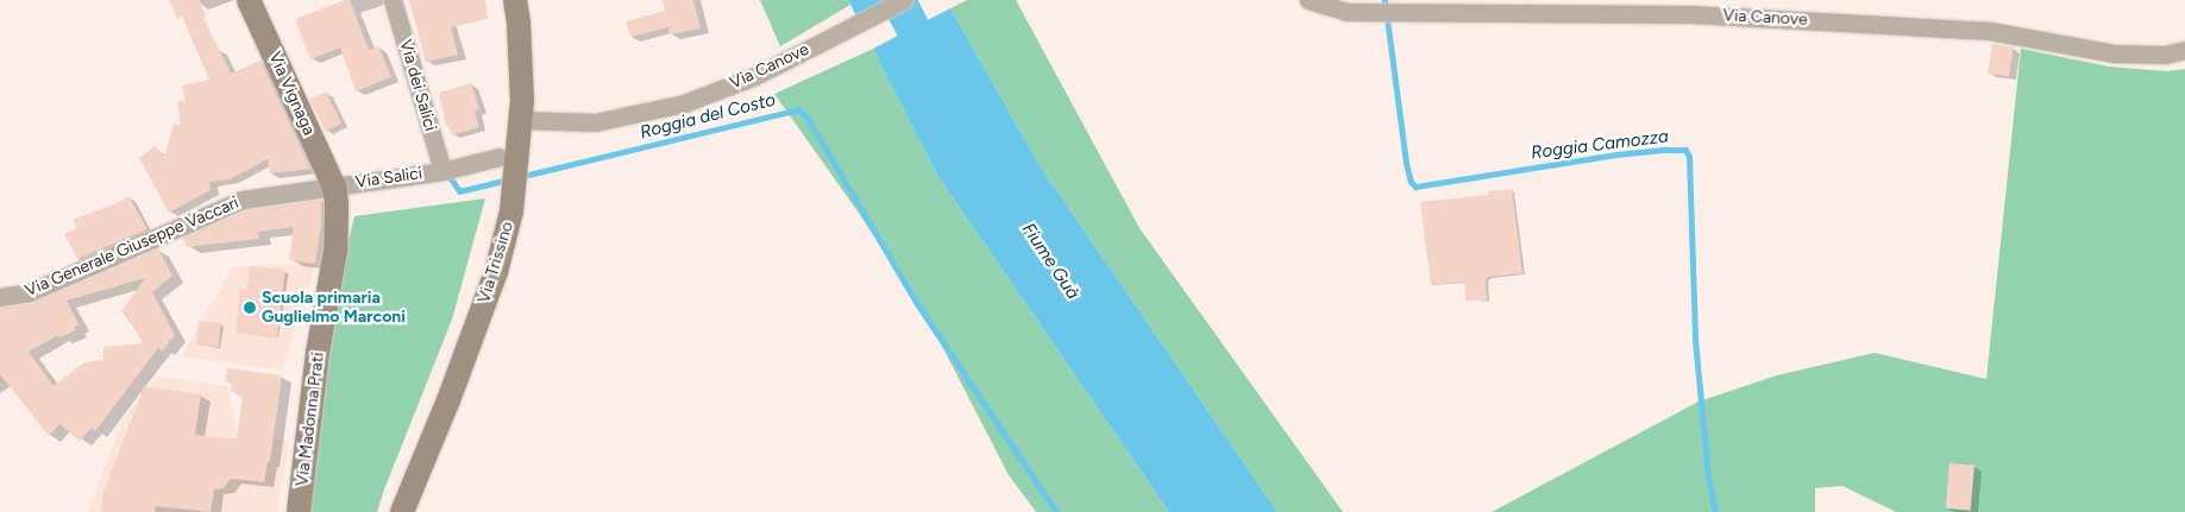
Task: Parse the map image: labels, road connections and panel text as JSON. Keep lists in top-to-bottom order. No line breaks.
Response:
{"streets":{"street":["Via Canove","Via dei Salici","Via Vignaga","Via Salici","Via Generale Giuseppe Vaccari","Via Trissino","Via Madonna Prati"]},"crossings":[["Via Canove","Via Trissino"],["Via dei Salici","Via Salici"],["Via Vignaga","Via Salici"],["Via Vignaga","Via Generale Giuseppe Vaccari"],["Via Vignaga","Via Madonna Prati"],["Via Salici","Via Generale Giuseppe Vaccari"],["Via Salici","Via Madonna Prati"],["Via Generale Giuseppe Vaccari","Via Madonna Prati"]],"water":["Roggia del Costo","Roggia Camozza","Fiume Guà"],"places":["Scuola primaria Guglielmo Marconi"]}
